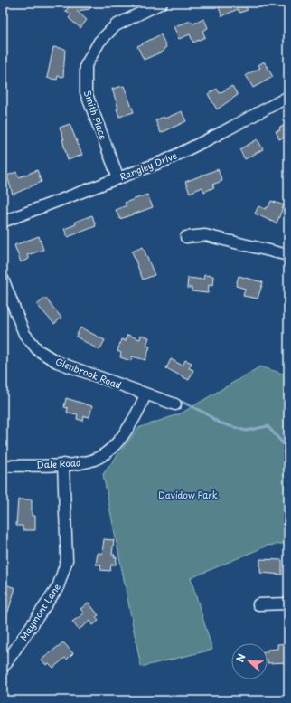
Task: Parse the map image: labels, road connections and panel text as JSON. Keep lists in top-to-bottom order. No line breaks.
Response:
{"streets":{"street":["Smith Place","Rangley Drive","Glenbrook Road","Dale Road","Maymont Lane"]},"crossings":[["Smith Place","Rangley Drive"],["Glenbrook Road","Dale Road"],["Dale Road","Maymont Lane"]],"parks":["Davidow Park"],"north":"left"}
